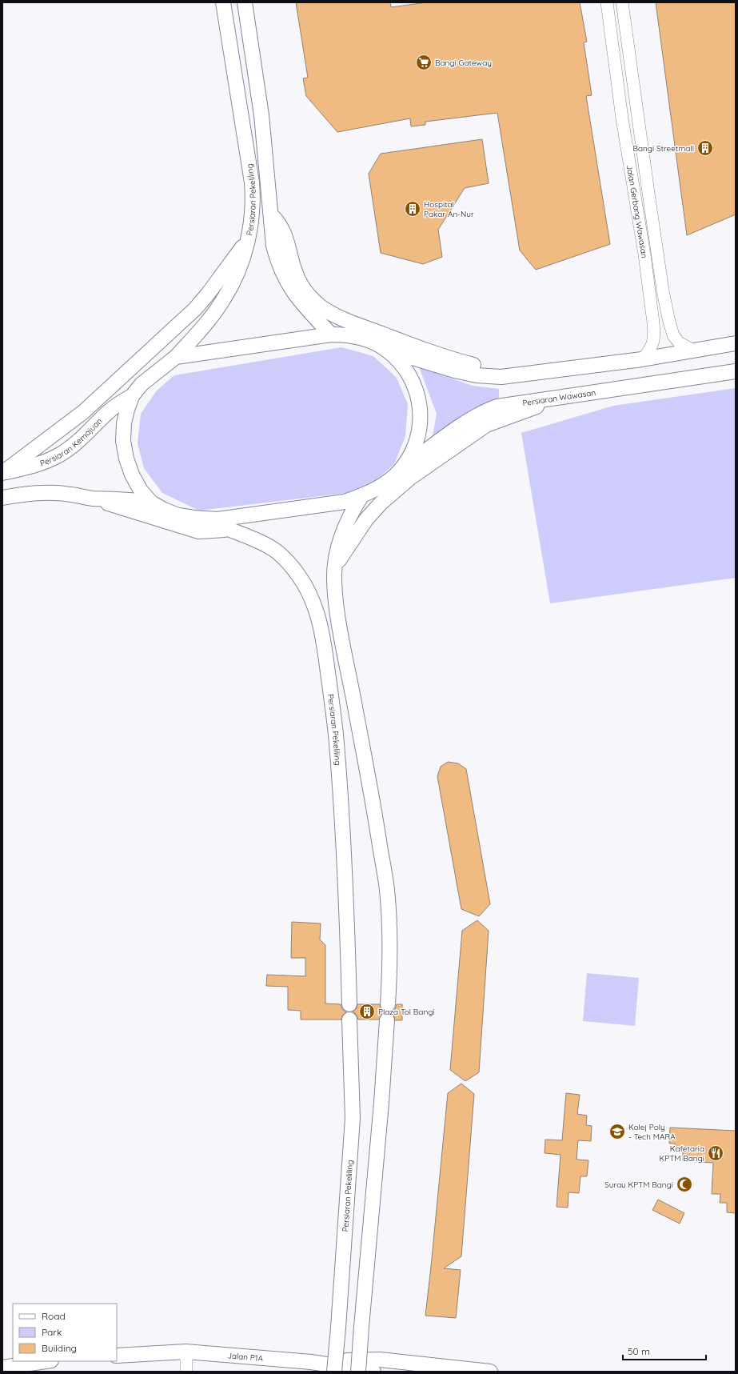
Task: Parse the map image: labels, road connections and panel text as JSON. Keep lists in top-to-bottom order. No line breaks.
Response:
{"streets":{"main road":["Persiaran Pekeliling","Persiaran Wawasan","Persiaran Kemajuan","Jalan P1A"],"street":["Jalan Gerbang Wawasan"]},"crossings":[["Persiaran Pekeliling","Persiaran Kemajuan"]],"places":{"supermarket":["Bangi Gateway"],"building":["Bangi Streetmall","Hospital Pakar An-Nur","Plaza Tol Bangi"],"school or university":["Kolej Poly - Tech MARA"],"restaurant":["Kafetaria KPTM Bangi"],"mosque":["Surau KPTM Bangi"]},"legend":["Road","Park","Building"],"scale_bar":"50 m"}
